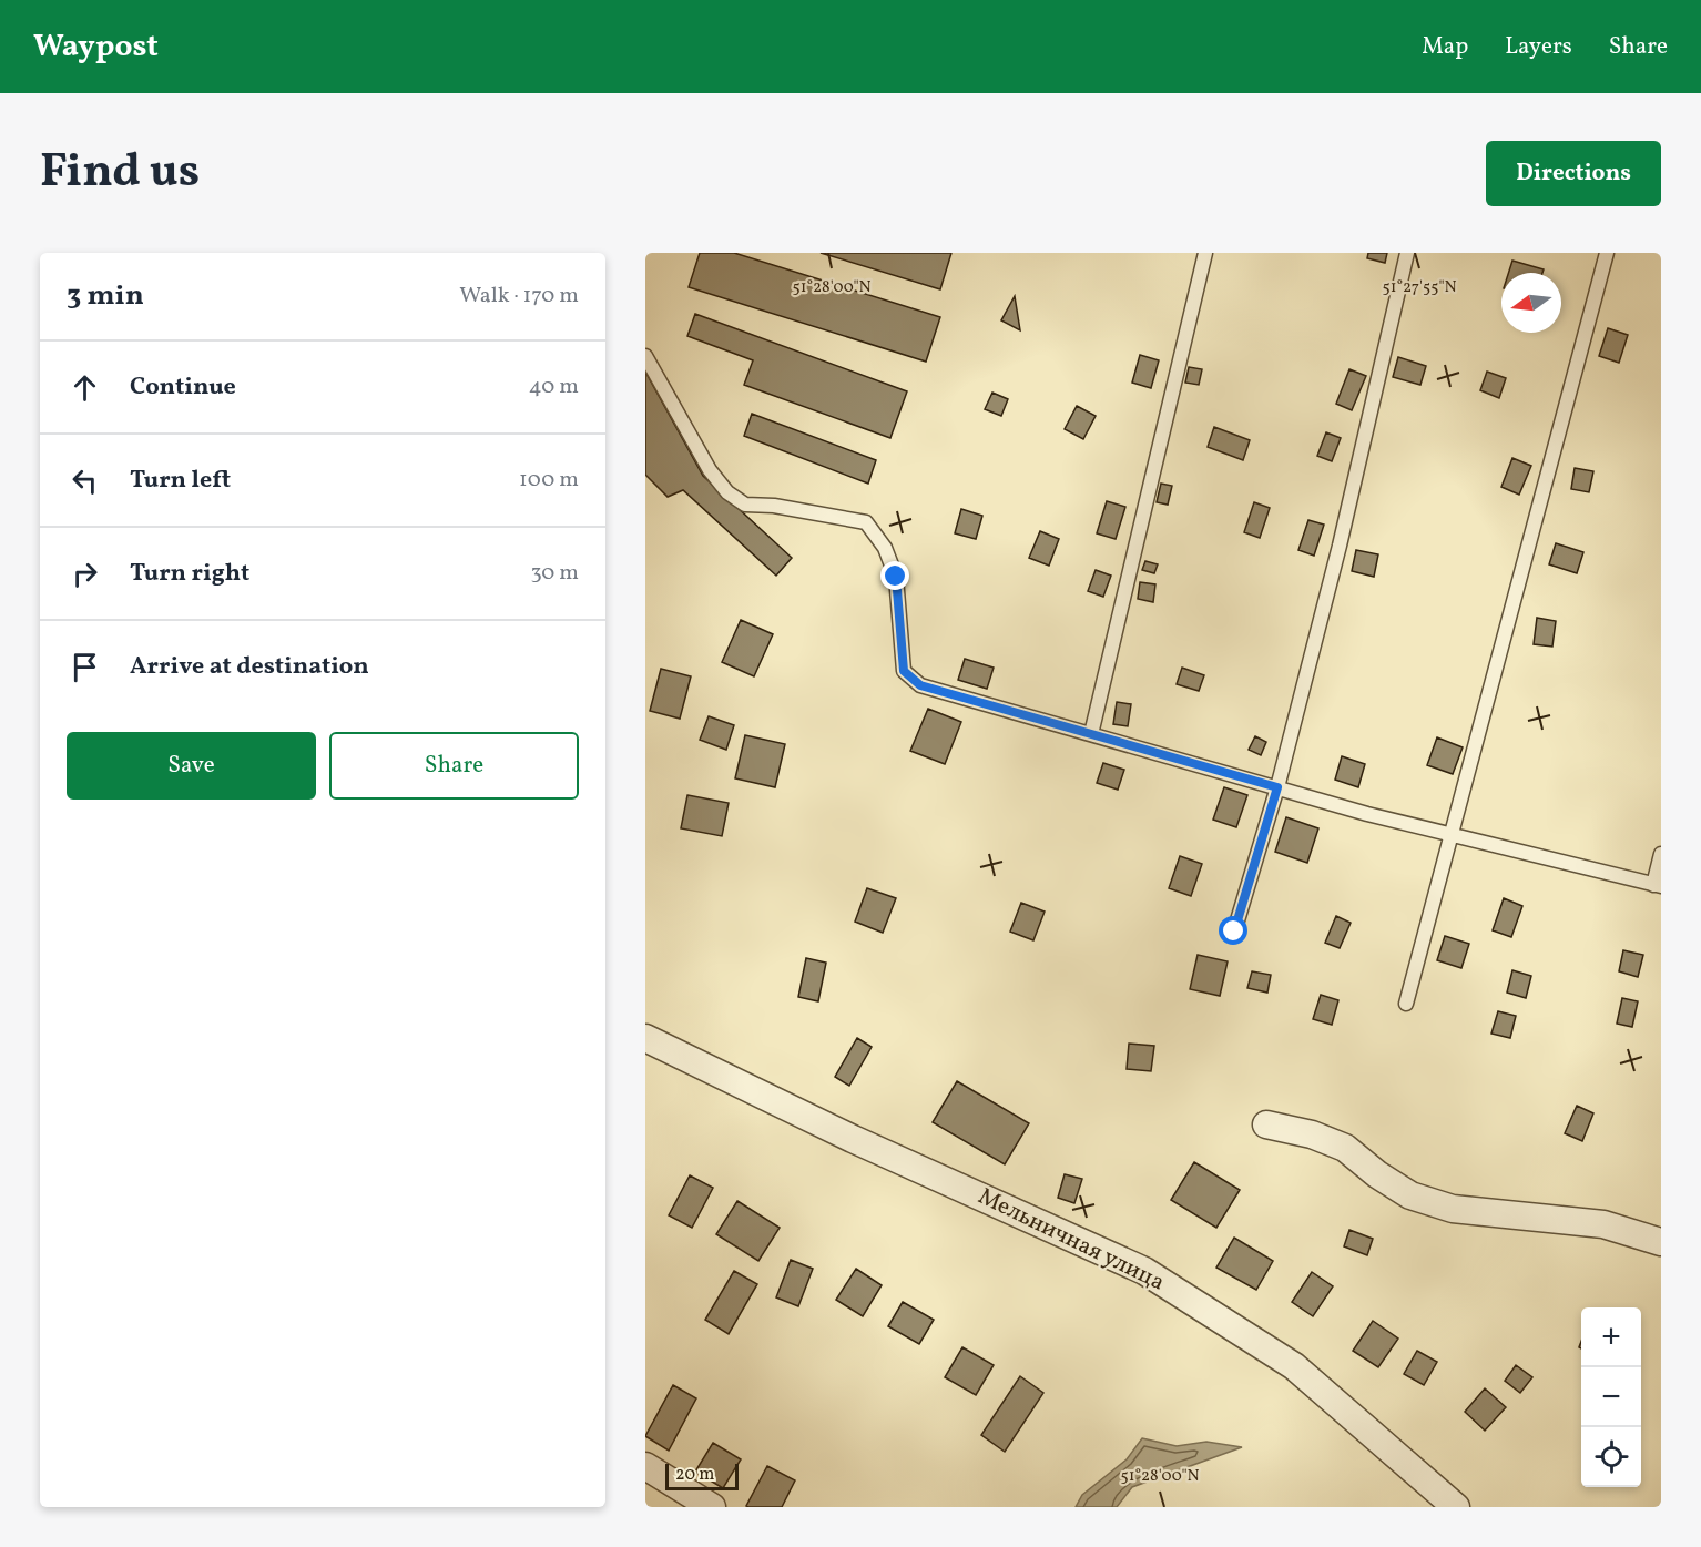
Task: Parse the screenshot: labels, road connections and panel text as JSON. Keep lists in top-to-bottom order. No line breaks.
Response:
{"streets":{"street":["Мельничная улица"]},"scale_bar":"20 m","north":"left","page":{"header":"Waypost","nav":["Map","Layers","Share"],"title":"Find us","buttons":["Directions",["Save","Share"]],"heading":["3 min","Walk · 170 m"],"list":[["Continue","40 m"],["Turn left","100 m"],["Turn right","30 m"],"Arrive at destination"],"map_buttons":["+","−"],"scale":"20 m"},"coordinates":["51°28'00\"N","51°27'55\"N"]}
